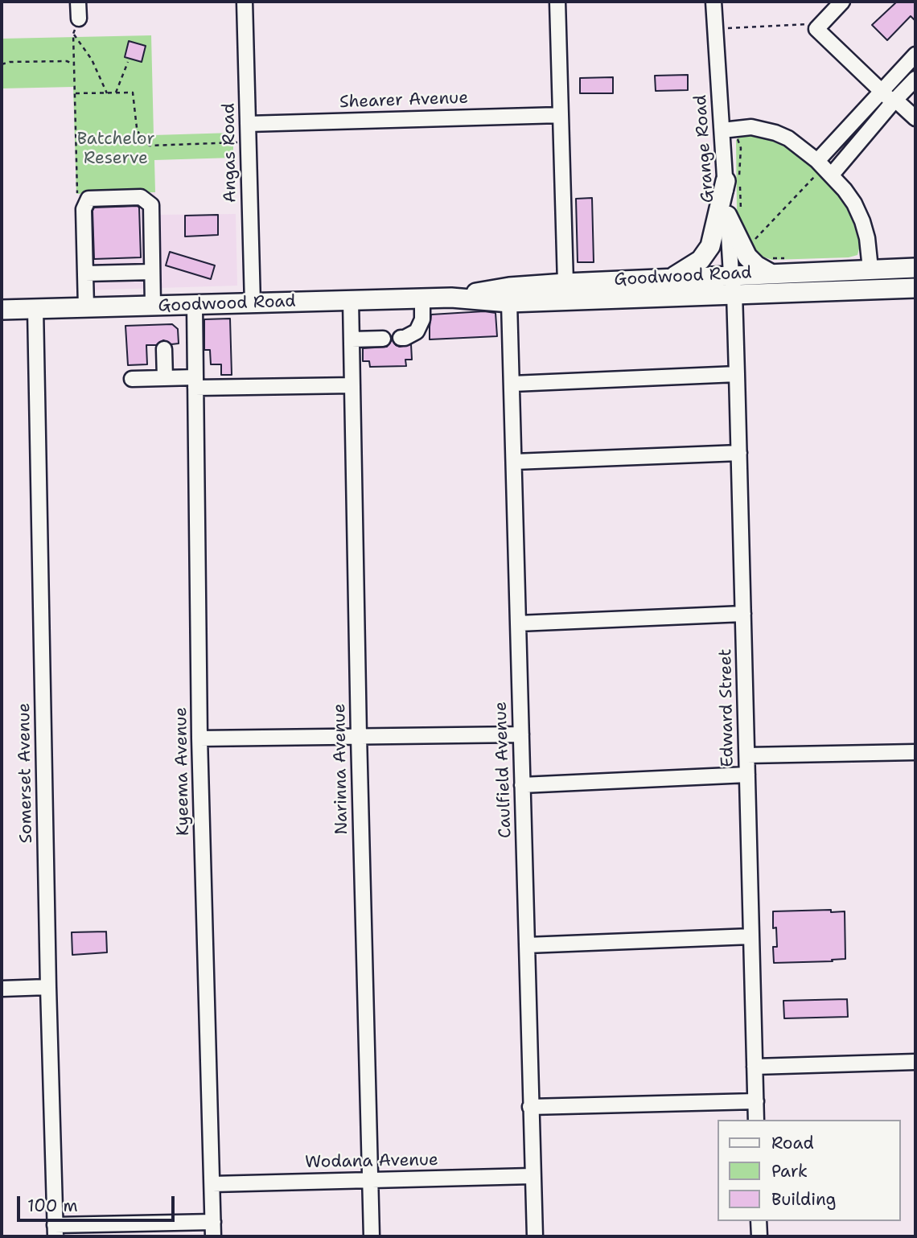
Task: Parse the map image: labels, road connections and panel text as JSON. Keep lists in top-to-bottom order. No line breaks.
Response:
{"streets":{"main road":["Goodwood Road"],"street":["Shearer Avenue","Grange Road","Angas Road","Edward Street","Narinna Avenue","Caulfield Avenue","Kyeema Avenue","Somerset Avenue","Wodana Avenue"]},"crossings":[["Shearer Avenue","Angas Road"],["Grange Road","Goodwood Road"],["Grange Road","Edward Street"],["Angas Road","Goodwood Road"],["Goodwood Road","Edward Street"],["Goodwood Road","Narinna Avenue"],["Goodwood Road","Caulfield Avenue"],["Goodwood Road","Kyeema Avenue"],["Goodwood Road","Somerset Avenue"],["Narinna Avenue","Wodana Avenue"],["Caulfield Avenue","Wodana Avenue"],["Kyeema Avenue","Wodana Avenue"]],"parks":["Batchelor Reserve"],"legend":["Road","Park","Building"],"scale_bar":"100 m"}
